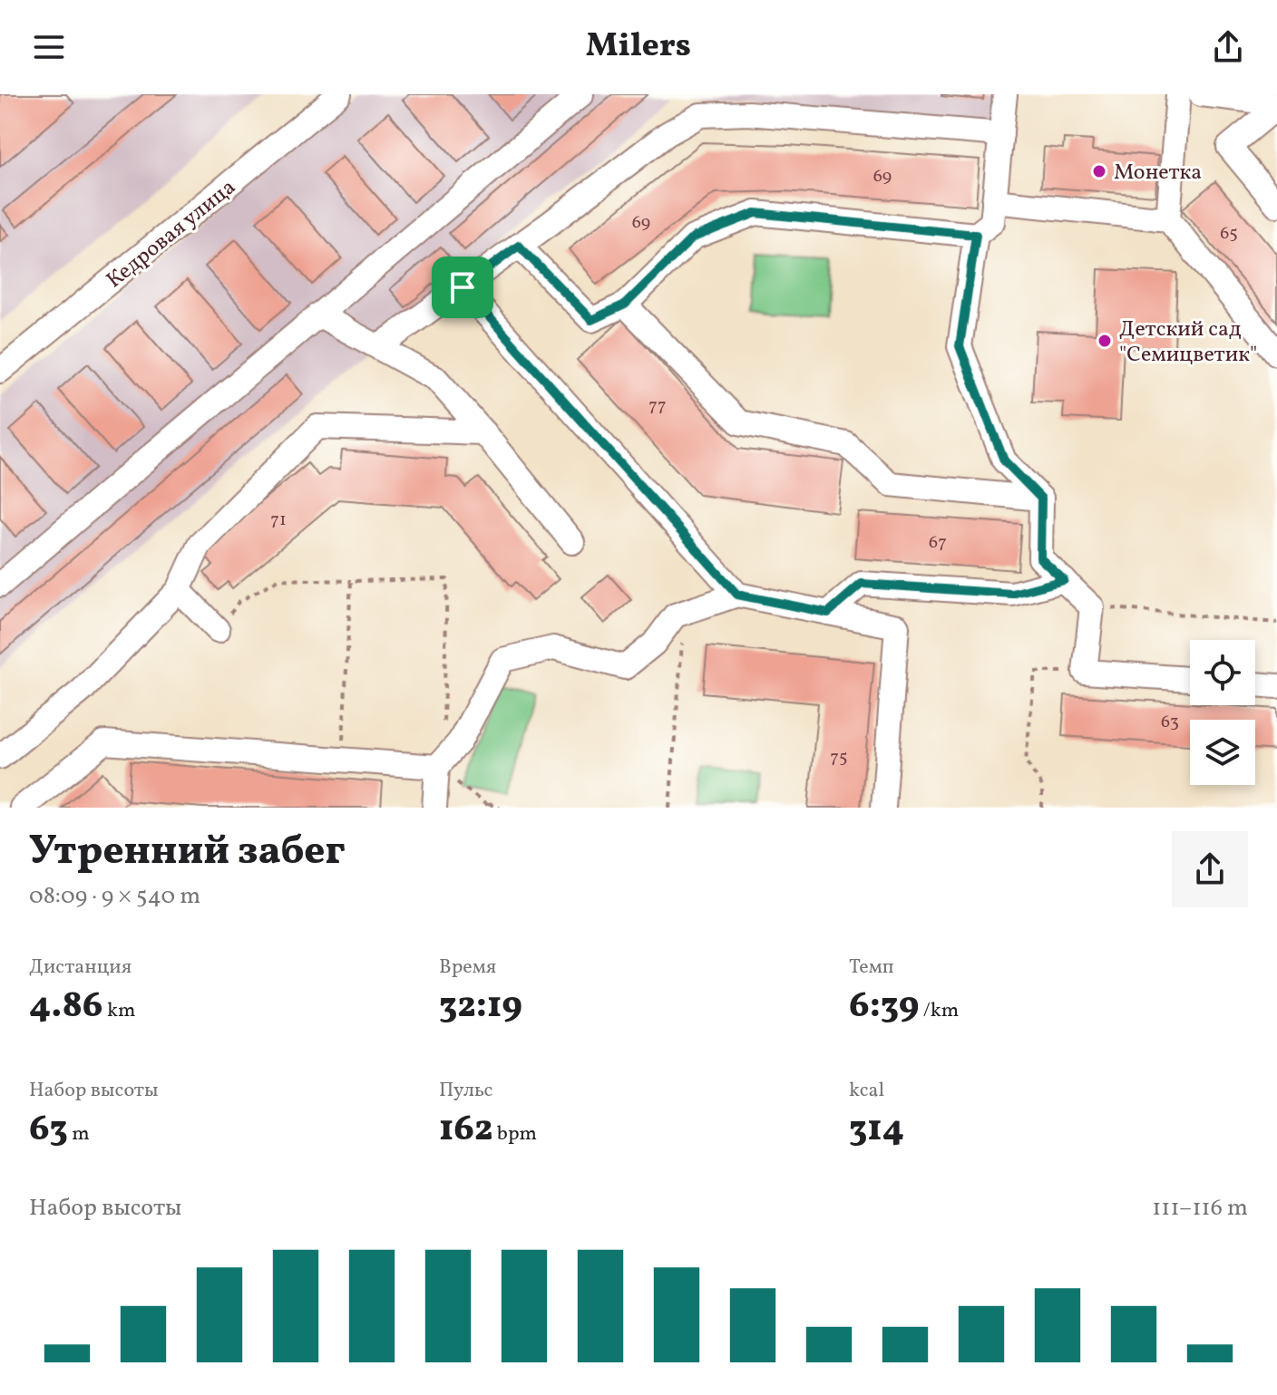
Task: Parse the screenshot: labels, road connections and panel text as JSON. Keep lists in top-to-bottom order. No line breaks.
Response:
{"streets":{"street":["Кедровая улица"]},"places":["Монетка","Детский сад \"Семицветик\""],"house_numbers":["69","69","65","77","71","67","63","75"],"page":{"header":"Milers","heading":["Утренний забег","08:09 · 9 × 540 m"],"stats":[["Дистанция","4.86 km"],["Время","32:19"],["Темп","6:39 /km"],["Набор высоты","63 m"],["Пульс","162 bpm"],["kcal","314"]],"chart":["Набор высоты","111–116 m"]}}
